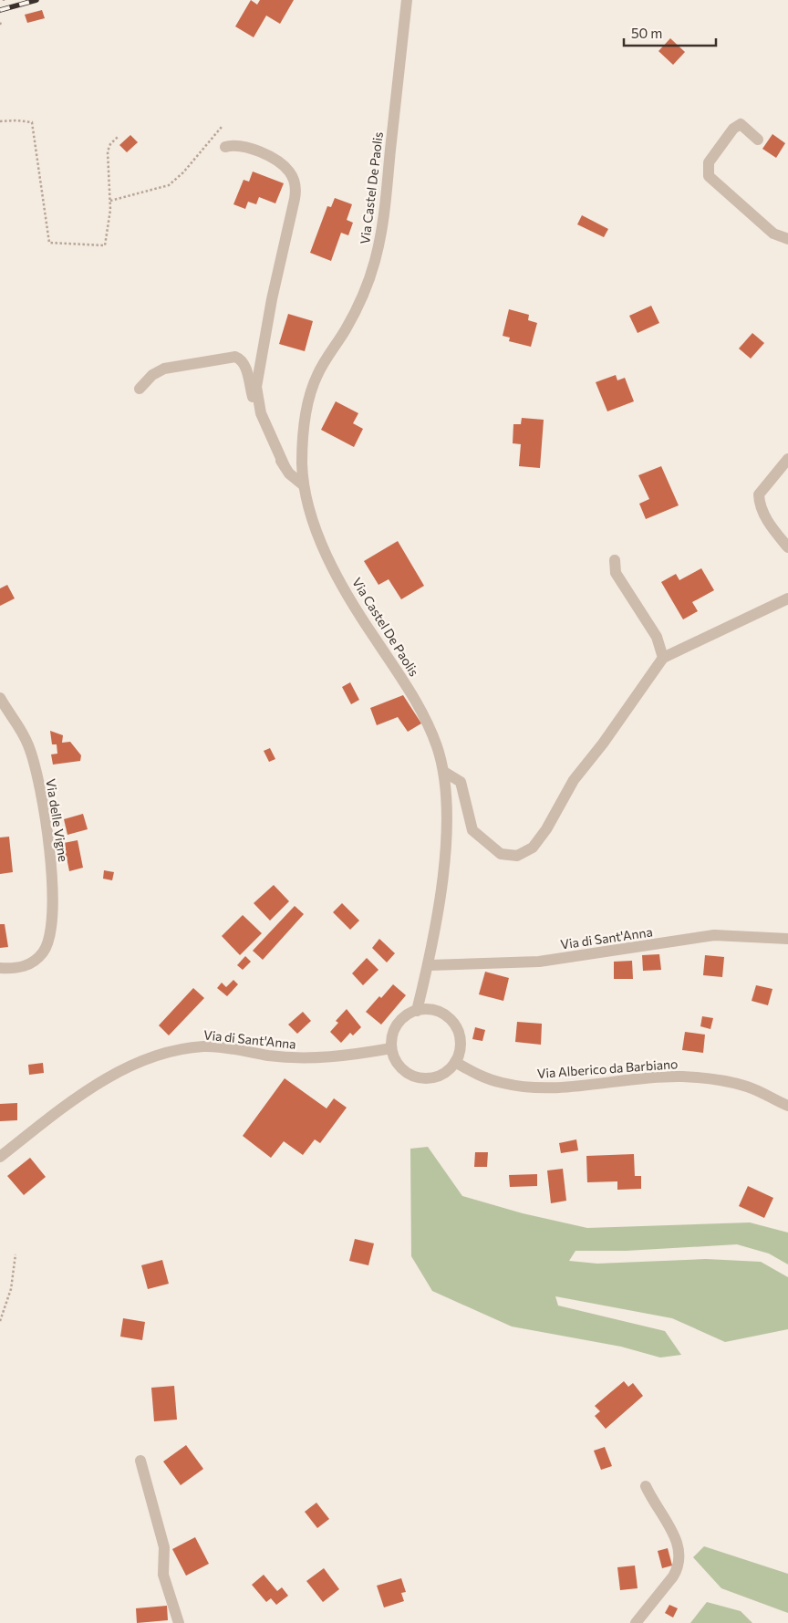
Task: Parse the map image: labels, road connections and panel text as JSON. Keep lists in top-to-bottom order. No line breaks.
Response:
{"streets":{"street":["Via Castel De Paolis","Via delle Vigne","Via di Sant'Anna","Via Alberico da Barbiano"]},"crossings":[["Via Castel De Paolis","Via di Sant'Anna"],["Via Castel De Paolis","Via Alberico da Barbiano"],["Via di Sant'Anna","Via Alberico da Barbiano"]],"scale_bar":"50 m"}
